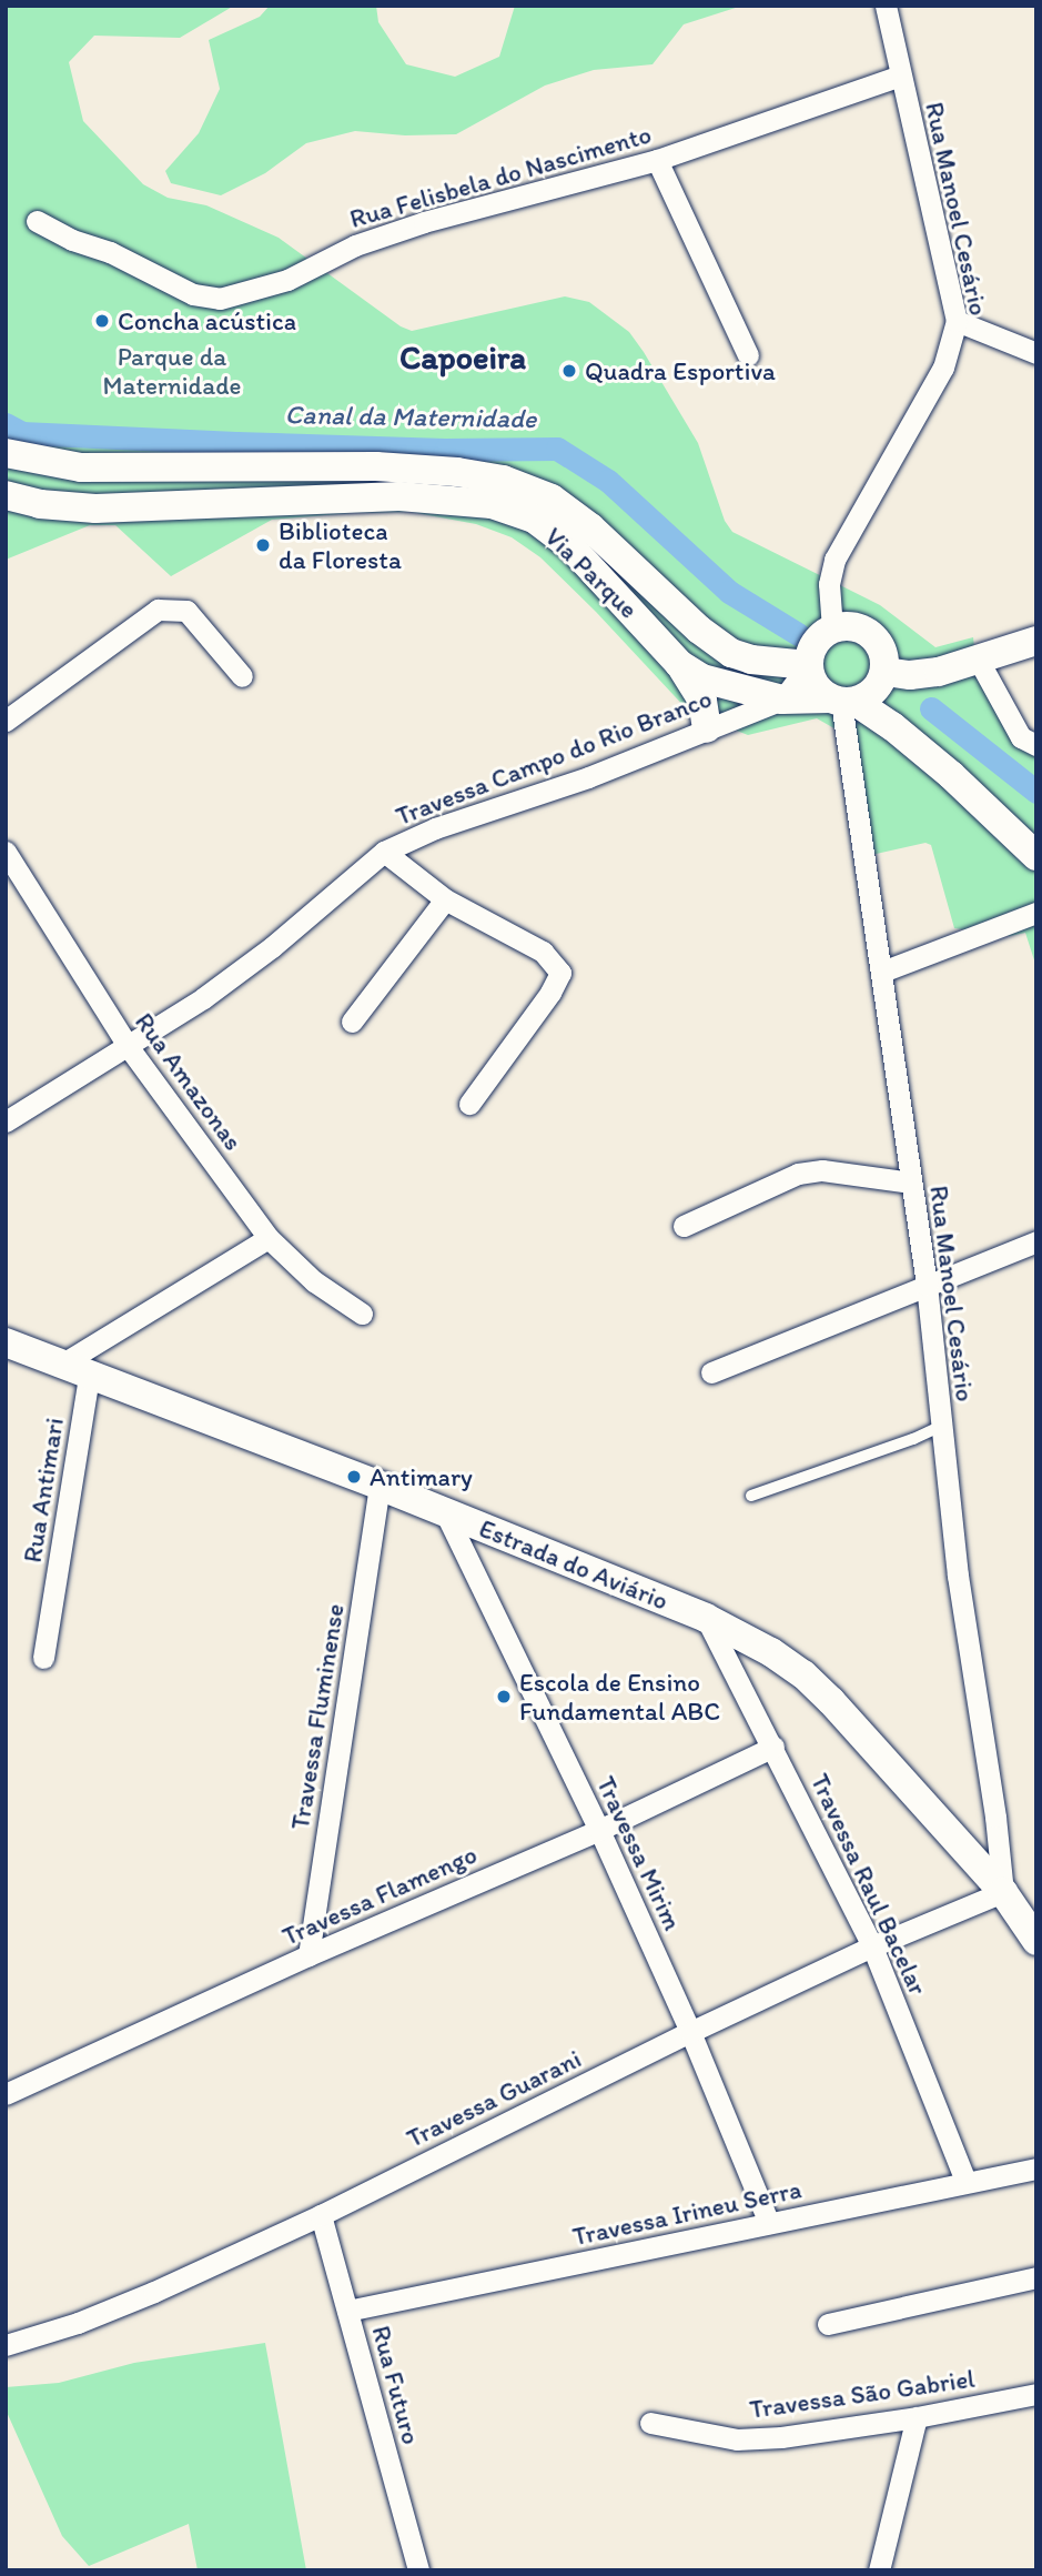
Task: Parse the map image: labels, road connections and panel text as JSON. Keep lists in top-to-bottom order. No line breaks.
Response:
{"streets":{"street":["Rua Felisbela do Nascimento","Rua Manoel Cesário","Via Parque","Travessa Campo do Rio Branco","Rua Amazonas","Rua Antimari","Estrada do Aviário","Travessa Fluminense","Travessa Mirim","Travessa Raul Bacelar","Travessa Flamengo","Travessa Guarani","Travessa Irineu Serra","Rua Futuro","Travessa São Gabriel"]},"crossings":[["Rua Felisbela do Nascimento","Rua Manoel Cesário"],["Rua Manoel Cesário","Via Parque"],["Rua Manoel Cesário","Estrada do Aviário"],["Rua Manoel Cesário","Travessa Guarani"],["Via Parque","Travessa Campo do Rio Branco"],["Travessa Campo do Rio Branco","Rua Amazonas"],["Rua Antimari","Estrada do Aviário"],["Estrada do Aviário","Travessa Fluminense"],["Estrada do Aviário","Travessa Mirim"],["Estrada do Aviário","Travessa Raul Bacelar"],["Estrada do Aviário","Travessa Guarani"],["Travessa Fluminense","Travessa Flamengo"],["Travessa Mirim","Travessa Flamengo"],["Travessa Mirim","Travessa Guarani"],["Travessa Mirim","Travessa Irineu Serra"],["Travessa Raul Bacelar","Travessa Flamengo"],["Travessa Raul Bacelar","Travessa Guarani"],["Travessa Raul Bacelar","Travessa Irineu Serra"],["Travessa Guarani","Rua Futuro"],["Travessa Irineu Serra","Rua Futuro"]],"districts":["Capoeira"],"water":["Canal da Maternidade"],"parks":["Parque da Maternidade"],"places":["Concha acústica","Quadra Esportiva","Biblioteca da Floresta","Antimary","Escola de Ensino Fundamental ABC"]}
